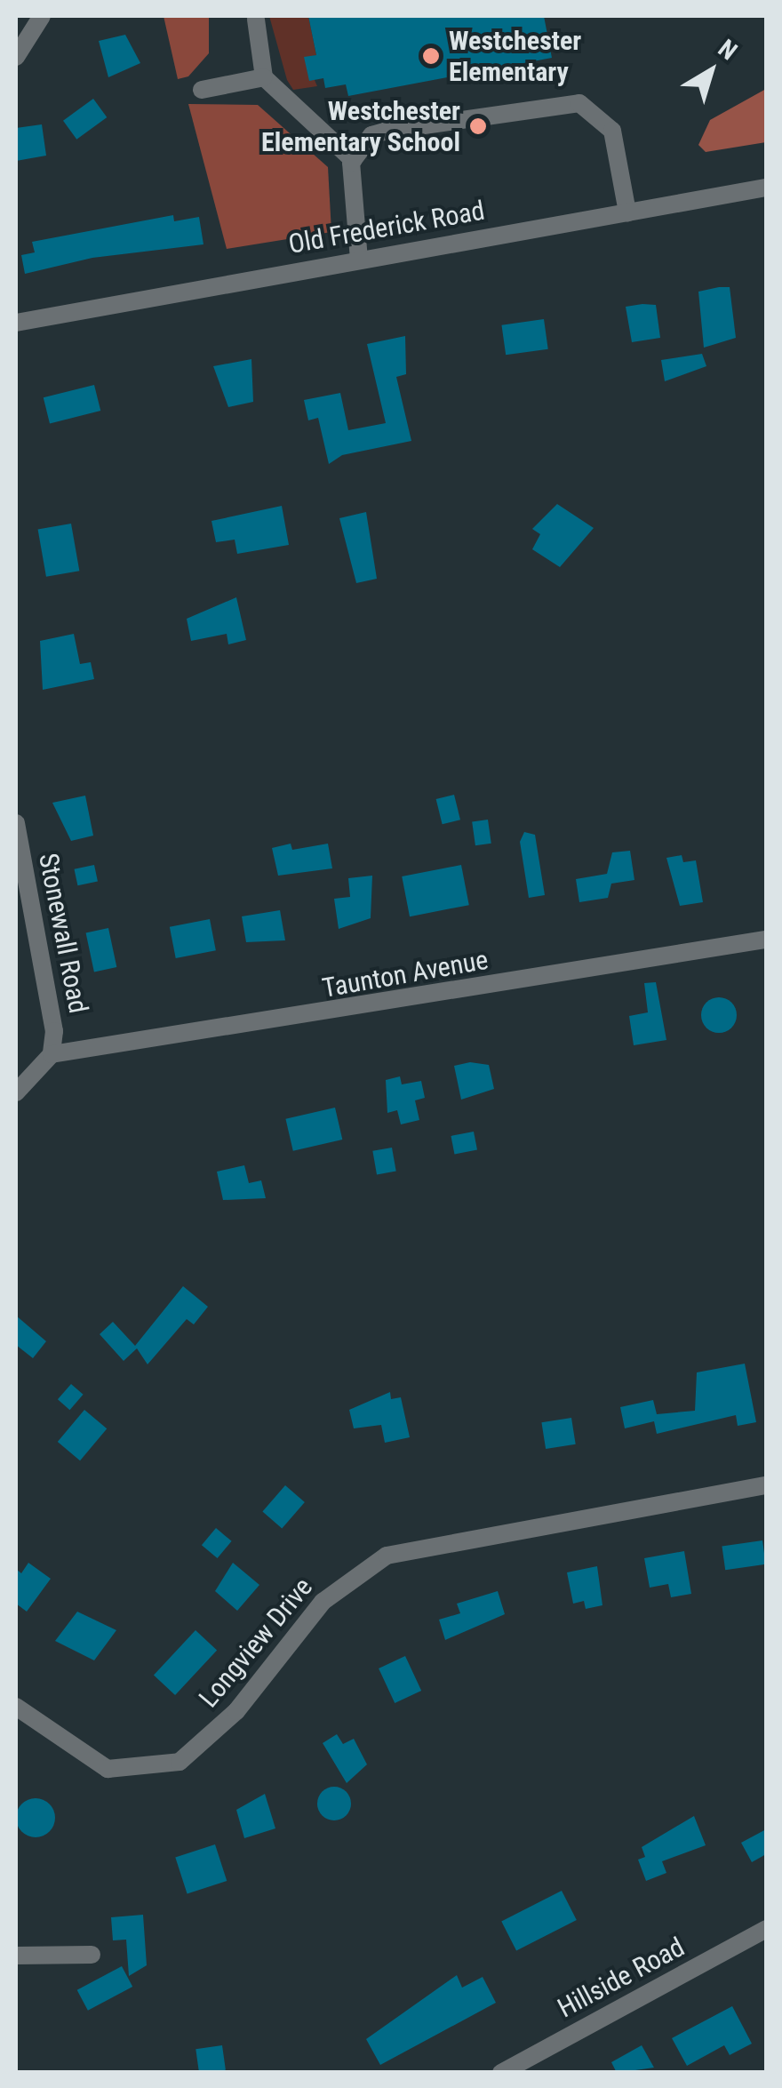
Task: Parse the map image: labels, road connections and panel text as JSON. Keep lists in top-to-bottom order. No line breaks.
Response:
{"streets":{"street":["Old Frederick Road","Stonewall Road","Taunton Avenue","Longview Drive","Hillside Road"]},"crossings":[["Stonewall Road","Taunton Avenue"]],"places":["Westchester Elementary","Westchester Elementary School"],"north":"top right"}
